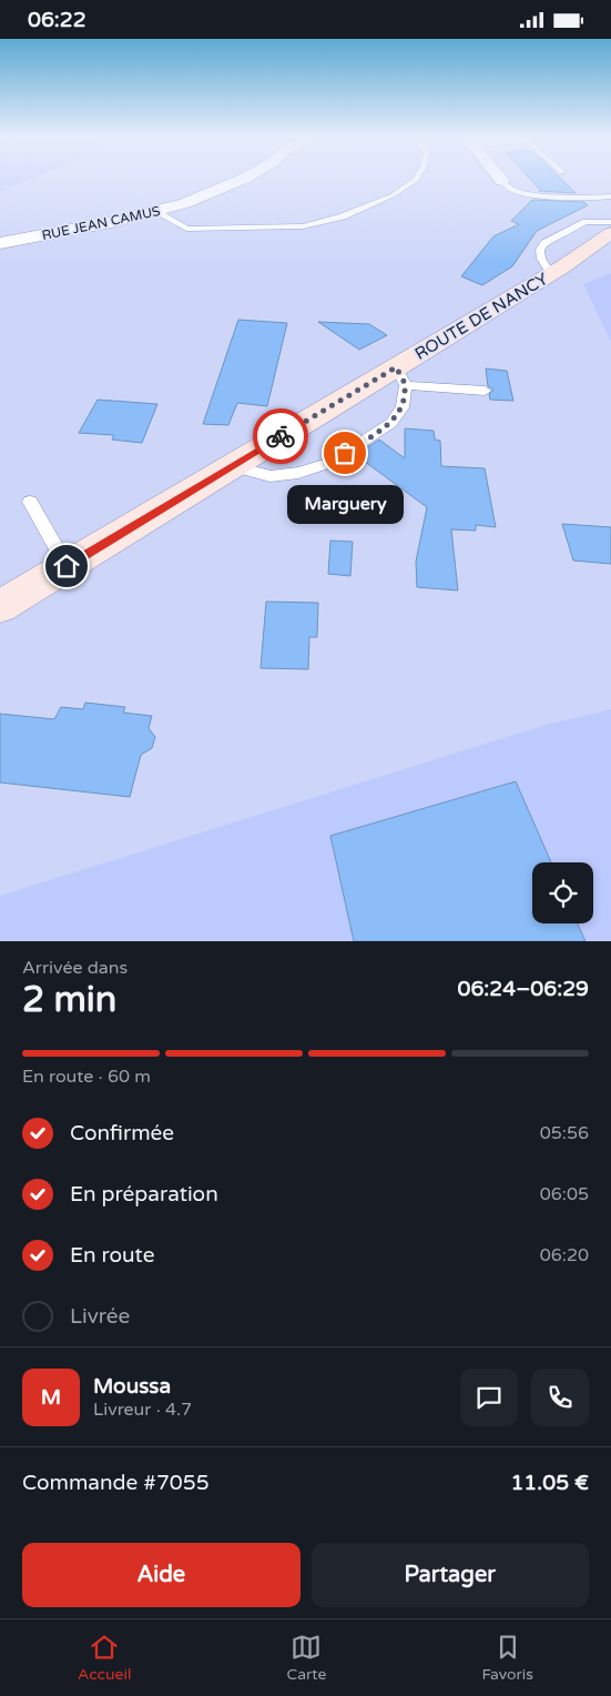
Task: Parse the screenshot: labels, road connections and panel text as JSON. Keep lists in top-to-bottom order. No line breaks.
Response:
{"streets":{"main road":["ROUTE DE NANCY"],"street":["RUE JEAN CAMUS"]},"places":["Marguery"],"page":{"status":"06:22","bubble":"Marguery","heading":["2 min","Arrivée dans","06:24–06:29"],"panel":["Moussa","Livreur · 4.7","Commande #7055","11.05 €"],"bar":"En route · 60 m","list":[["Confirmée","05:56"],["En préparation","06:05"],["En route","06:20"],"Livrée"],"round":"M","buttons":["Aide","Partager"],"tabs":["Accueil","Carte","Favoris"]}}
